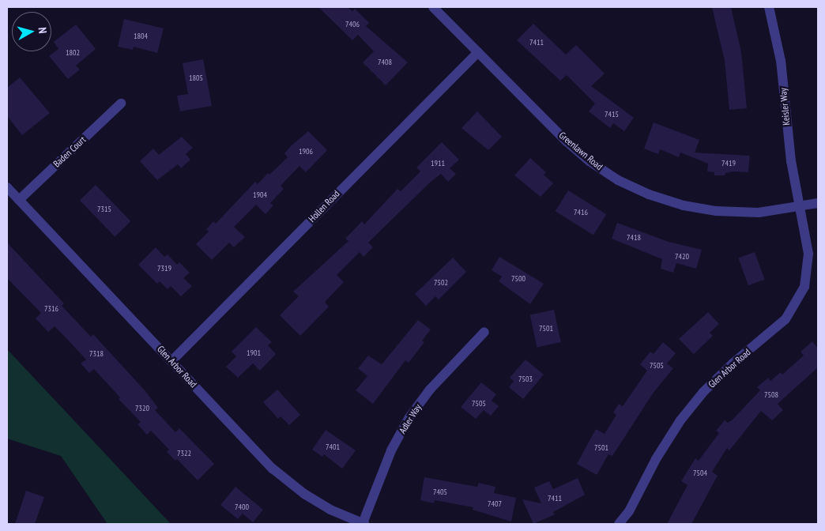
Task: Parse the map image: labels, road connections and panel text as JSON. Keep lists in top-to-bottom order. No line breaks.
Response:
{"streets":{"street":["Keisler Way","Greenlawn Road","Baden Court","Hollen Road","Glen Arbor Road","Adler Way"]},"crossings":[["Keisler Way","Greenlawn Road"],["Keisler Way","Glen Arbor Road"],["Greenlawn Road","Hollen Road"],["Greenlawn Road","Glen Arbor Road"],["Baden Court","Glen Arbor Road"],["Hollen Road","Glen Arbor Road"],["Glen Arbor Road","Adler Way"]],"house_numbers":["7406","1804","7411","1802","7408","1805","7415","1906","1911","7419","1904","7315","7416","7418","7420","7319","7500","7502","7316","7501","1901","7318","7505","7503","7508","7505","7320","7401","7501","7322","7504","7405","7411","7407","7400"],"north":"right"}
